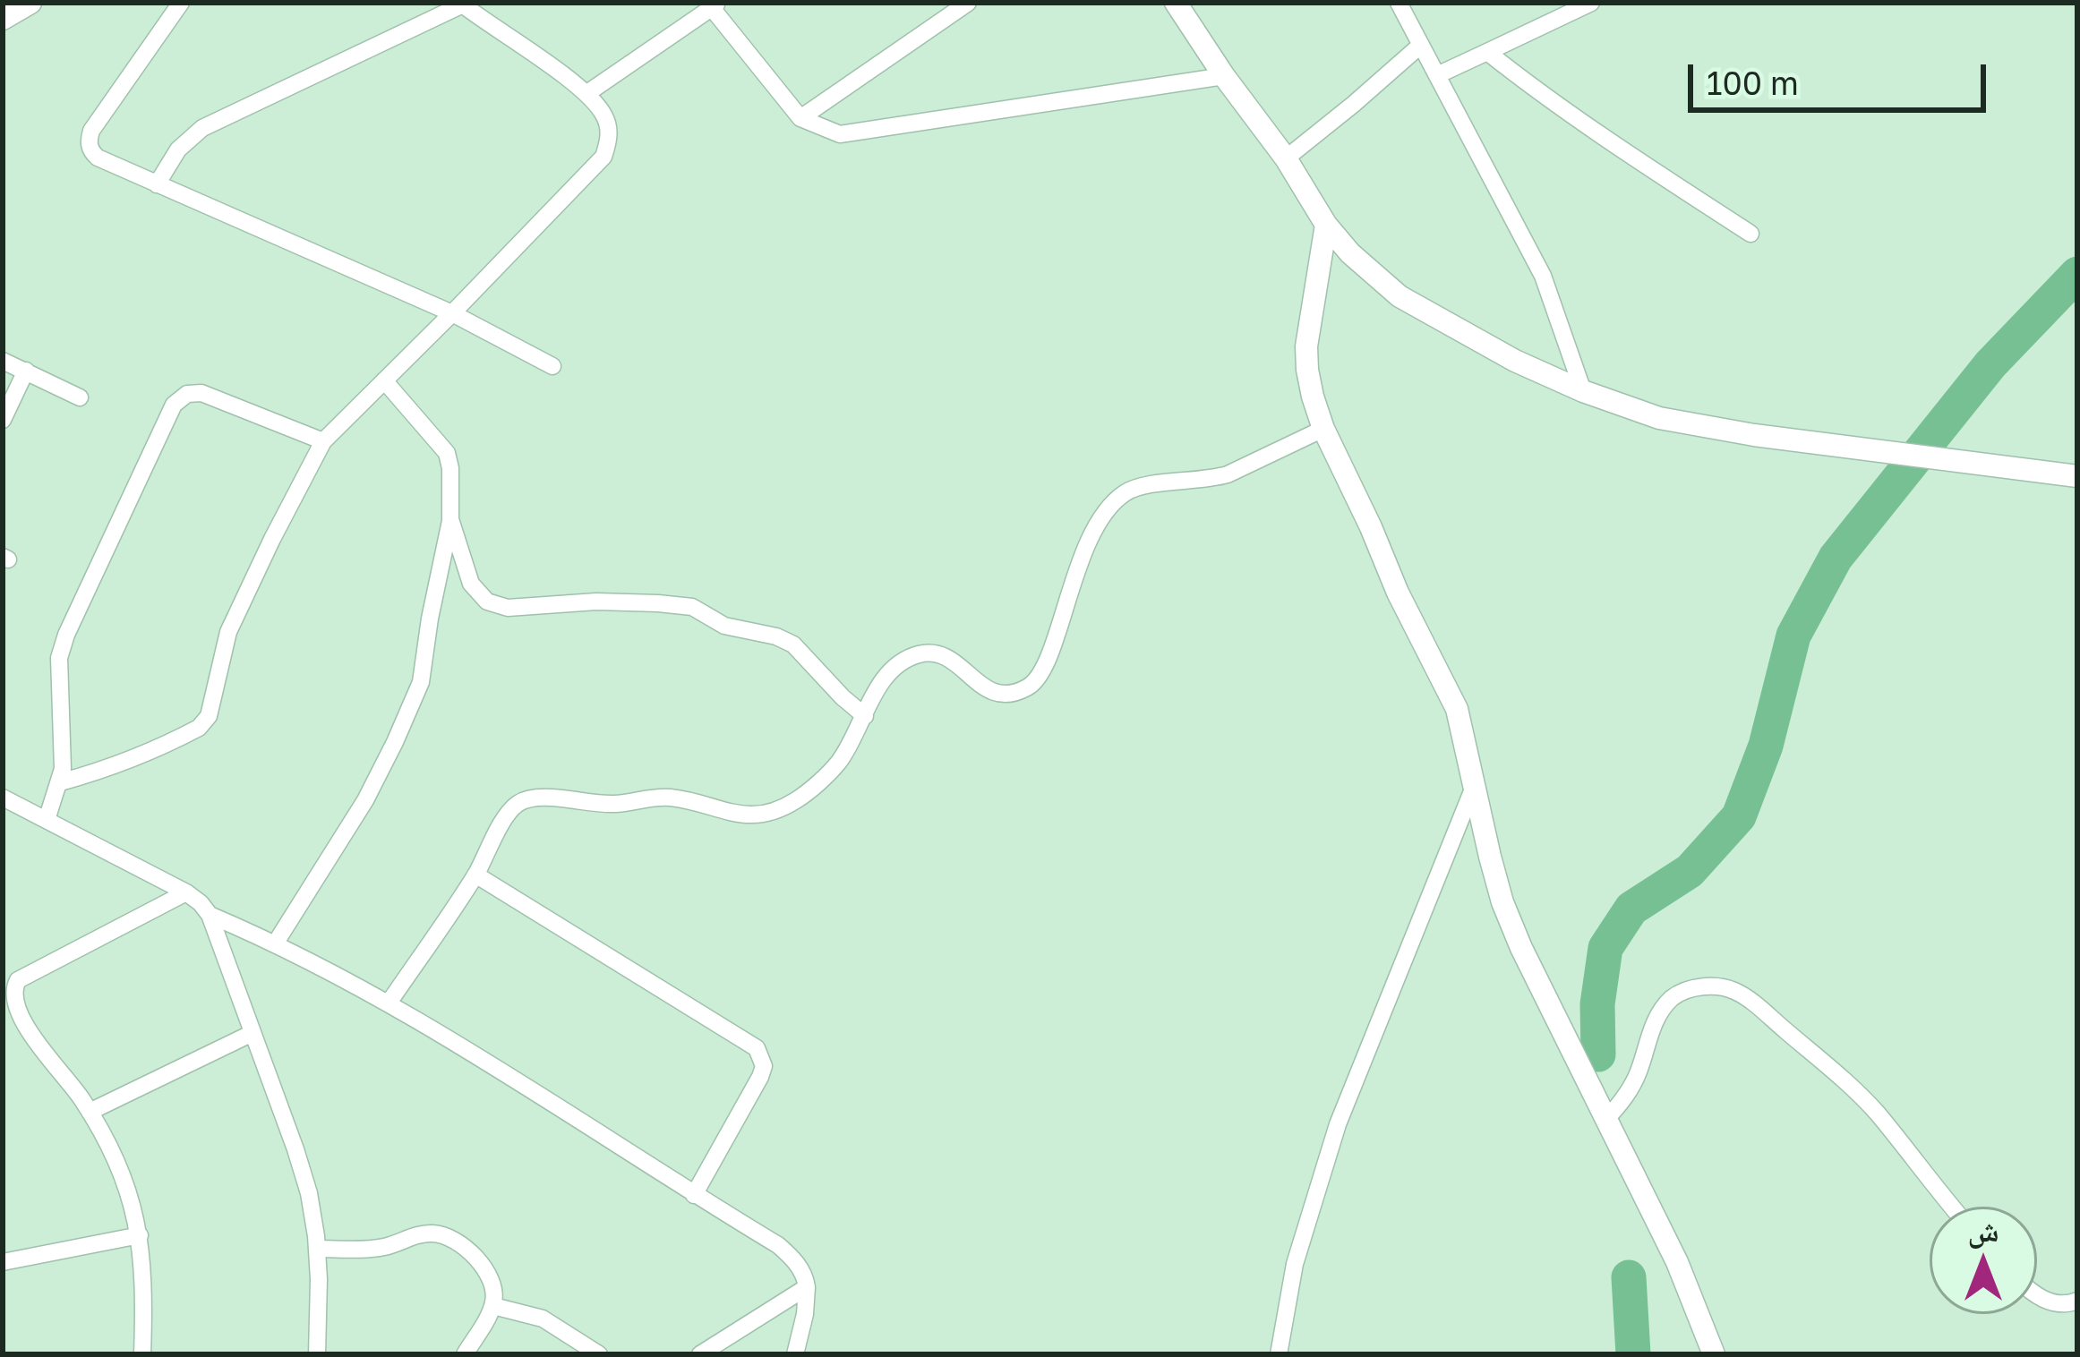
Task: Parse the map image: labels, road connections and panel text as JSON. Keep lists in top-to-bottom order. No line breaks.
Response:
{"scale_bar":"100 m","north":"top"}
